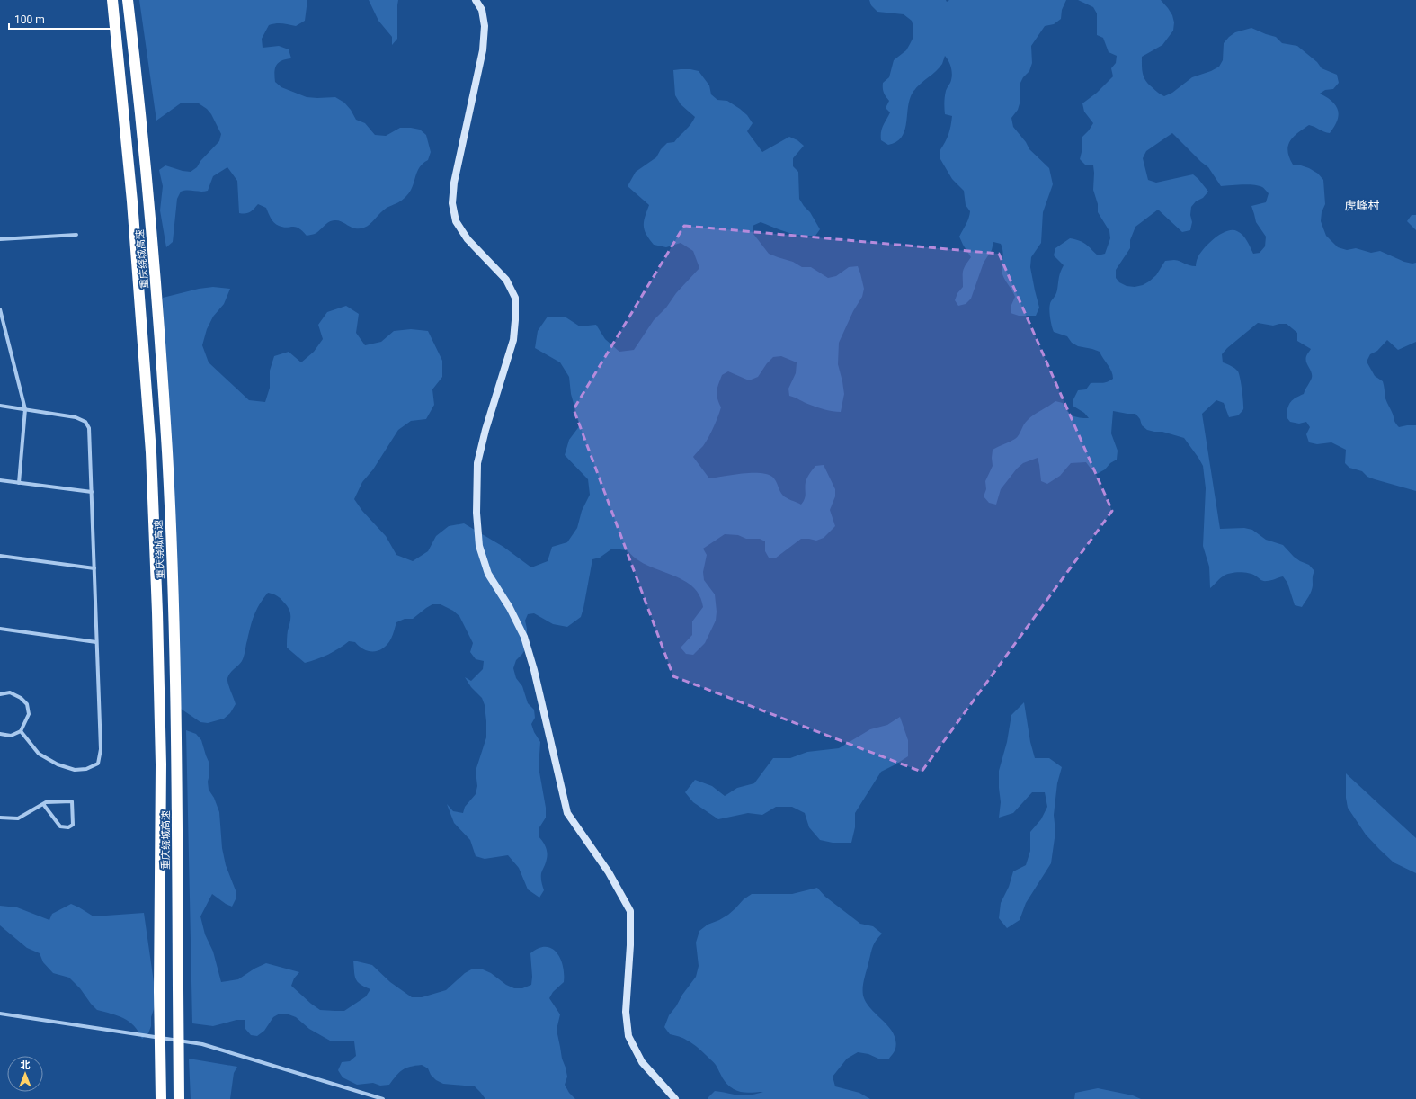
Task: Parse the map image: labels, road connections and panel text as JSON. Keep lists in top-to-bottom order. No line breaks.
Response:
{"streets":{"highway":["重庆绕城高速"]},"districts":["虎峰村"],"scale_bar":"100 m","north":"top"}
